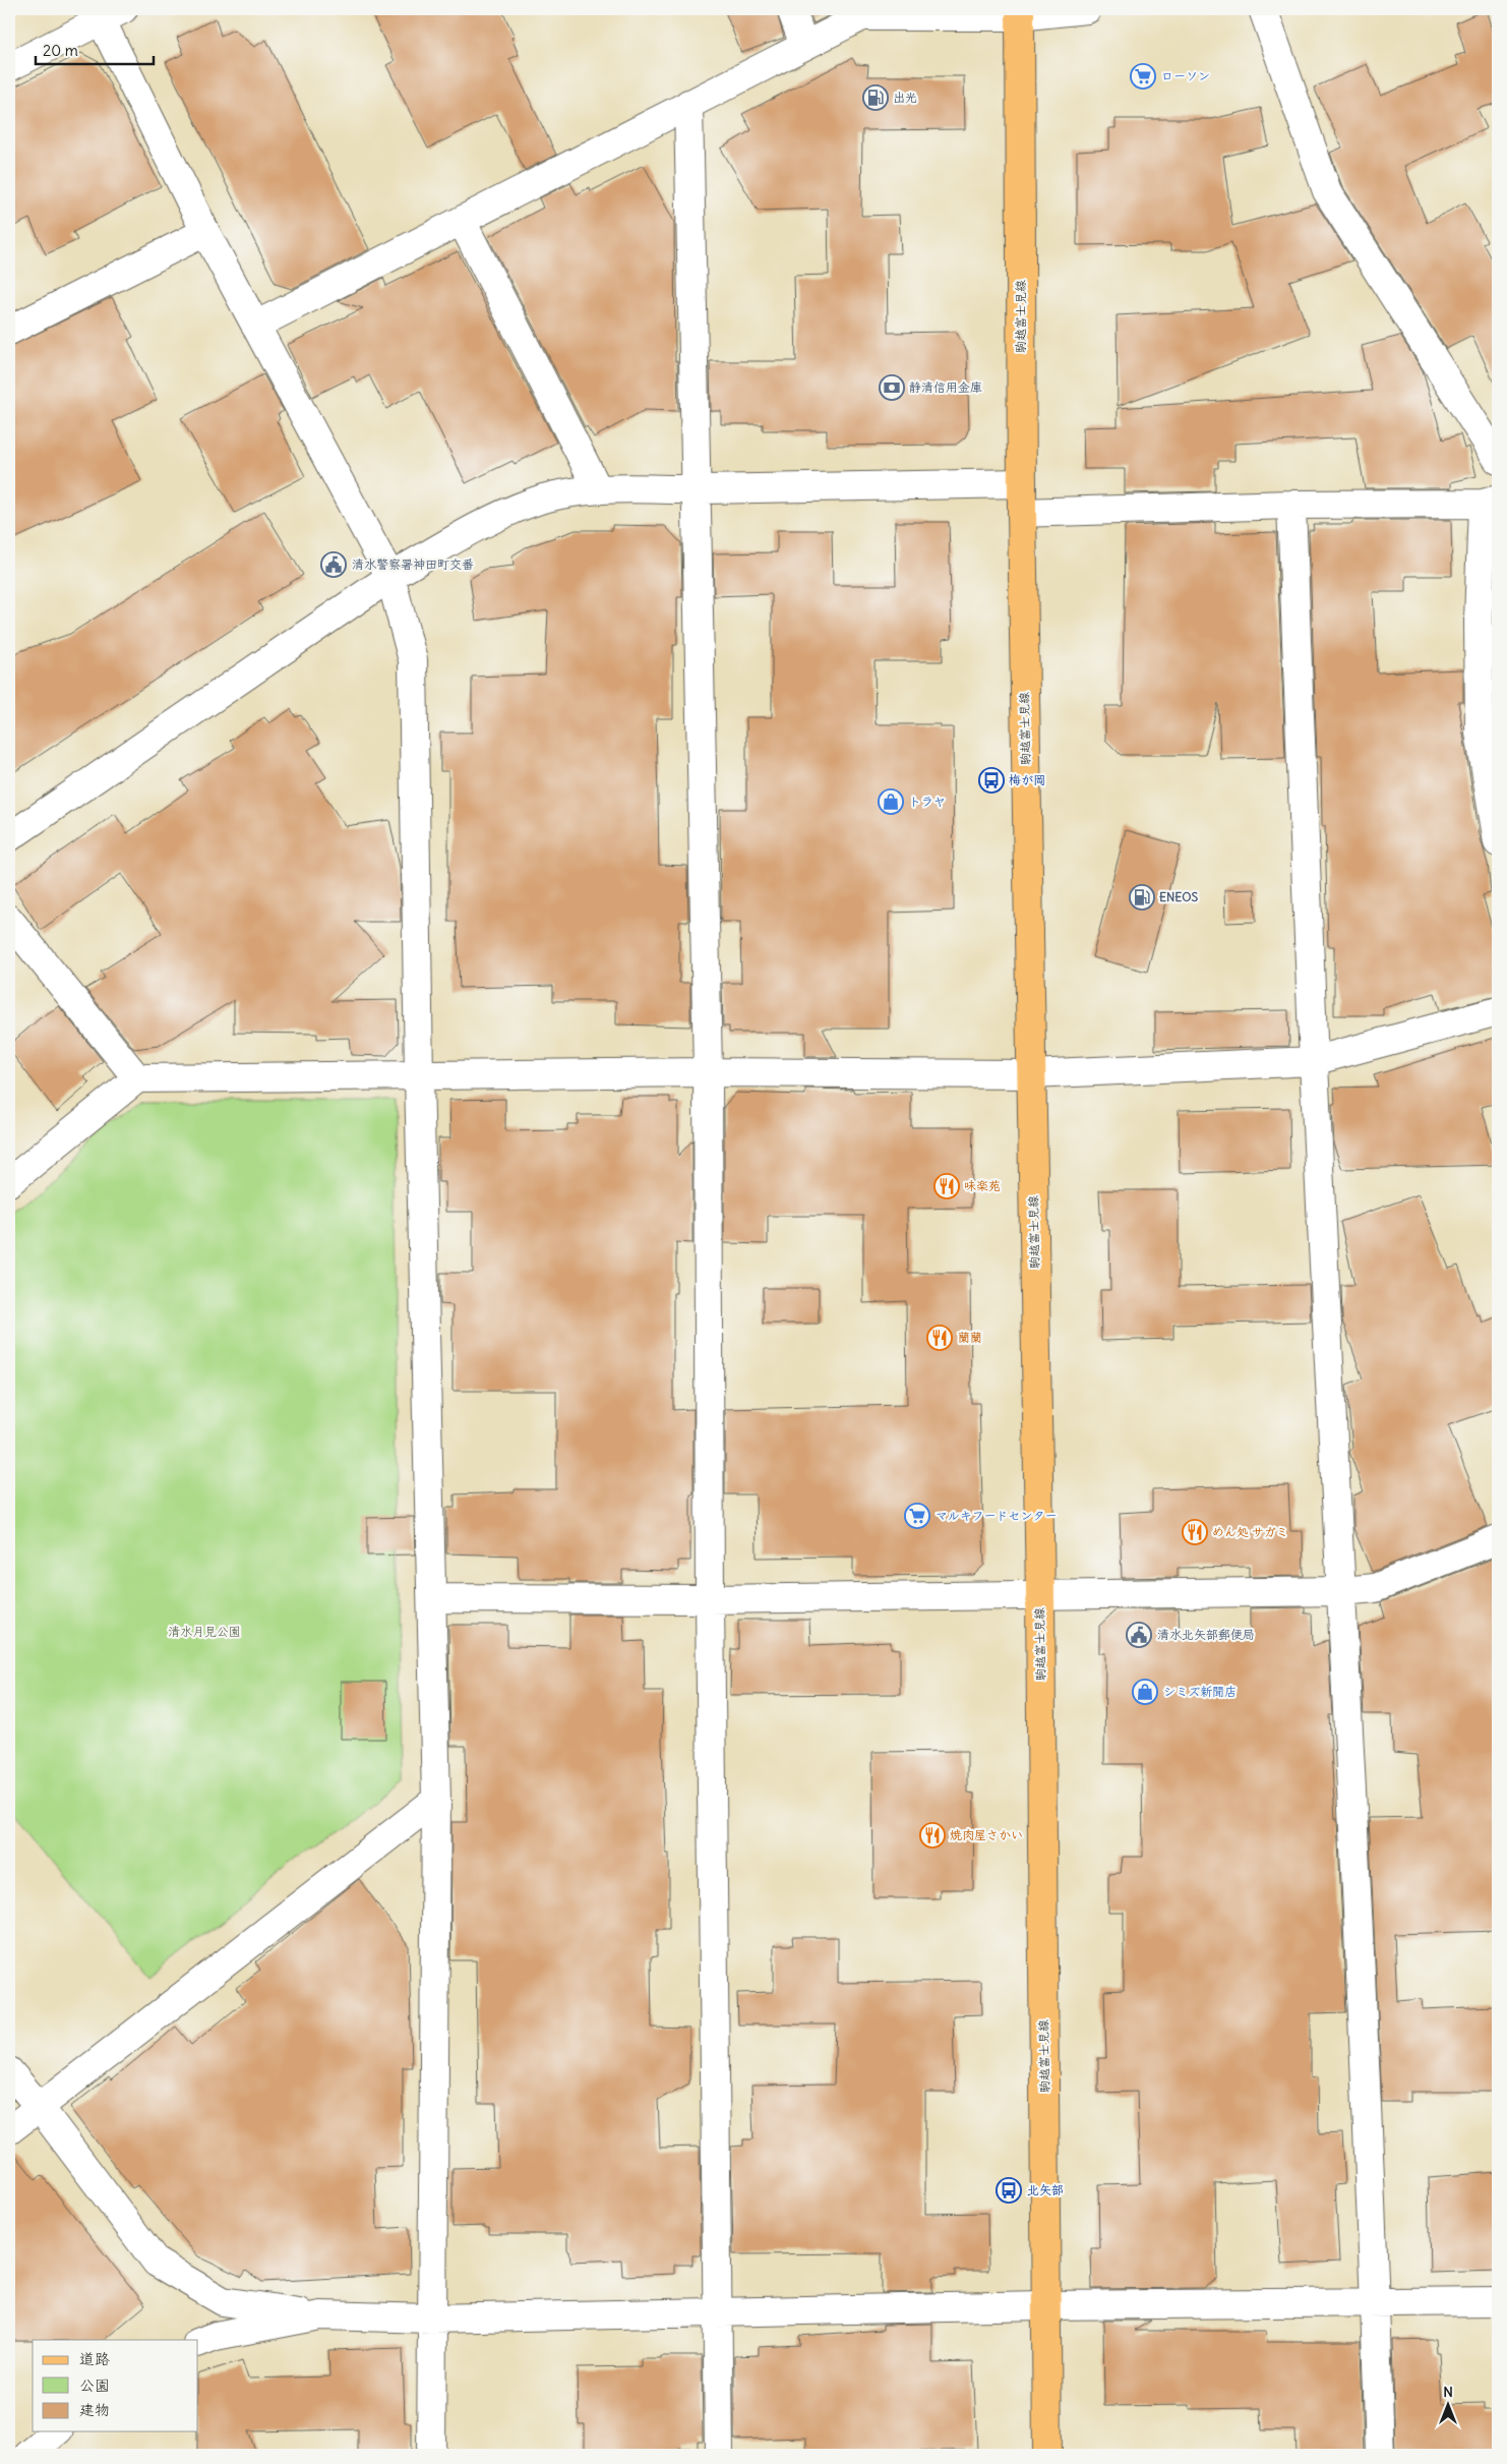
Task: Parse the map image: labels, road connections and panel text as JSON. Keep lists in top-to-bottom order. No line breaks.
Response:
{"streets":{"main road":["駒越富士見線"]},"parks":["清水月見公園"],"places":{"supermarket":["ローソン","マルキフードセンター"],"fuel station":["出光","ENEOS"],"bank":["静清信用金庫"],"public building":["清水警察署神田町交番","清水北矢部郵便局"],"bus stop":["梅が岡","北矢部"],"shop":["トラヤ","シミズ新聞店"],"restaurant":["味楽苑","蘭蘭","めん処 サガミ","焼肉屋さかい"]},"legend":["道路","公園","建物"],"scale_bar":"20 m","north":"top"}
